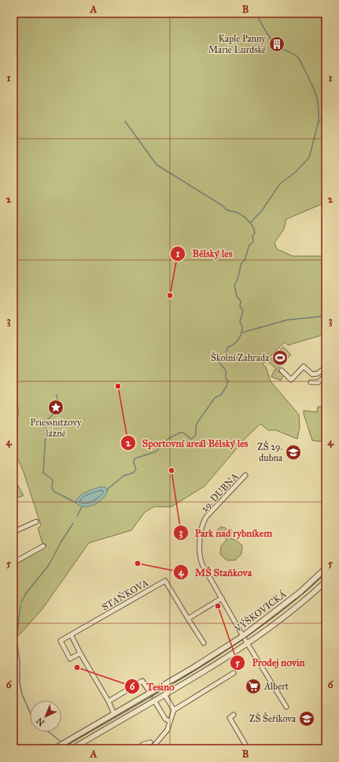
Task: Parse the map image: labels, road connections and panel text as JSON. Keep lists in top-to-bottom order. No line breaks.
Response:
{"streets":{"street":["29. DUBNA","STAŇKOVA","VÝŠKOVICKÁ"]},"crossings":[["29. DUBNA","VÝŠKOVICKÁ"]],"places":{"building":["Kaple Panny Marie Lurdské"],"other":["Bělský les","Sportovní areál Bělský les","Park nad rybníkem","MŠ Staňkova","Prodej novin","Tesino"],"sports":["Školní Zahrada"],"place":["Priessnitzovy lázně"],"school or university":["ZŠ 29. dubna","ZŠ Šeříkova"],"supermarket":["Albert"]},"north":"bottom left","grid":{"columns":["A","B"],"rows":["1","2","3","4","5","6"]}}
